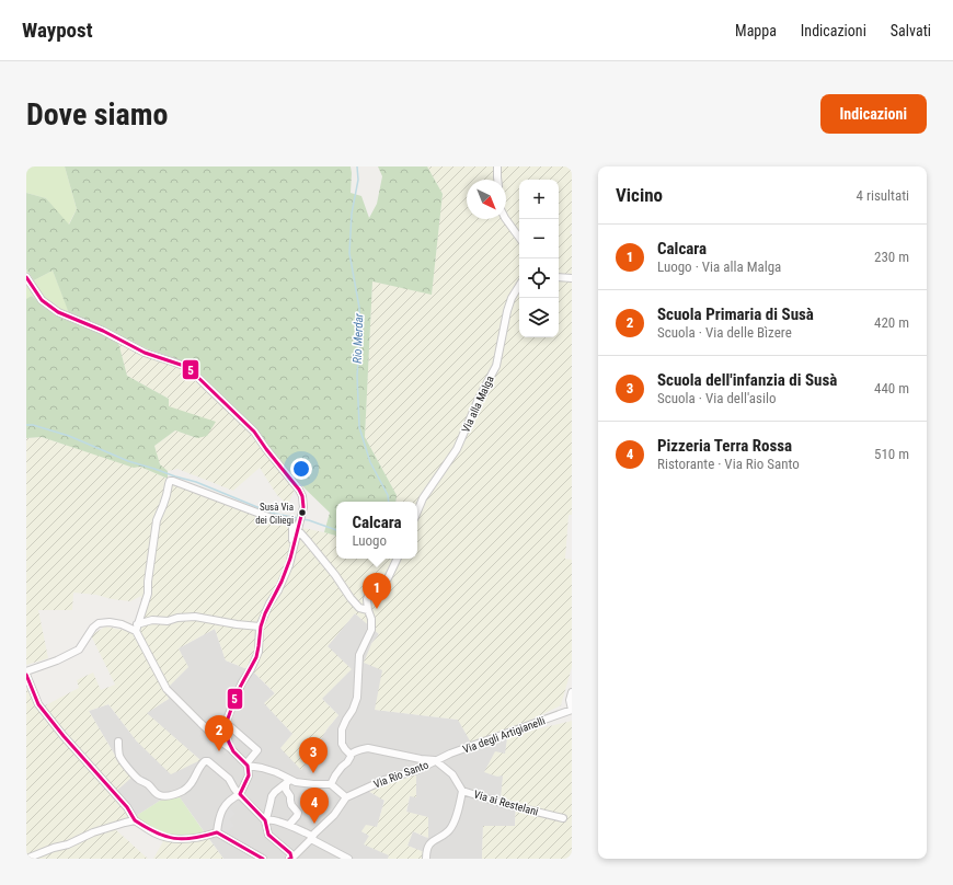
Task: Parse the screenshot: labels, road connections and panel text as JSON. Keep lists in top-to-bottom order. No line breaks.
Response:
{"streets":{"street":["Via alla Malga","Via degli Artigianelli","Via Rio Santo","Via ai Restelani"]},"crossings":[["Via degli Artigianelli","Via Rio Santo"],["Via degli Artigianelli","Via ai Restelani"],["Via Rio Santo","Via ai Restelani"]],"water":["Rio Merdar"],"places":["Susà Via dei Ciliegi"],"lines":["transit line 5"],"north":"bottom right","page":{"header":"Waypost","nav":["Mappa","Indicazioni","Salvati"],"buttons":"Indicazioni","title":"Dove siamo","heading":["Vicino","4 risultati"],"map_buttons":["+","−"],"list":[{"mark":"1","name":"Calcara","note":"Luogo · Via alla Malga","value":"230 m"},{"mark":"2","name":"Scuola Primaria di Susà","note":"Scuola · Via delle Bìzere","value":"420 m"},{"mark":"3","name":"Scuola dell'infanzia di Susà","note":"Scuola · Via dell'asilo","value":"440 m"},{"mark":"4","name":"Pizzeria Terra Rossa","note":"Ristorante · Via Rio Santo","value":"510 m"}],"popup":["Calcara","Luogo"],"pins":["1","2","3","4"]}}
